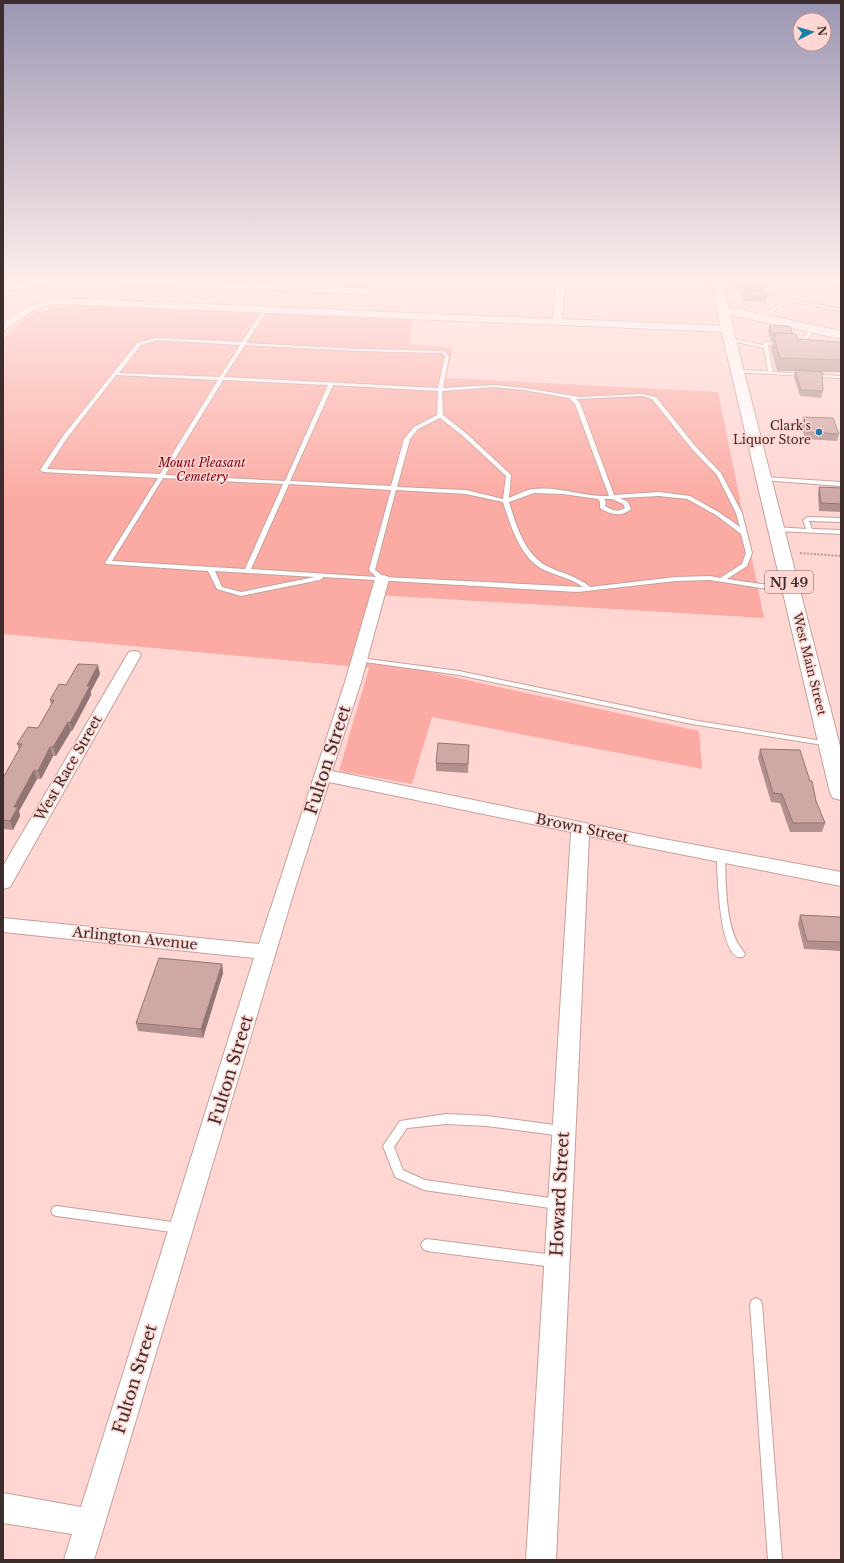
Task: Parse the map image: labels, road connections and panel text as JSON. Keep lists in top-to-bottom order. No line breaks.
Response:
{"streets":{"main road":["NJ 49","West Main Street"],"street":["Fulton Street","West Race Street","Brown Street","Arlington Avenue","Howard Street"]},"crossings":[["Fulton Street","Brown Street"],["Fulton Street","Arlington Avenue"],["Brown Street","Howard Street"]],"parks":["Mount Pleasant Cemetery"],"places":["Clark's Liquor Store"],"north":"right"}
